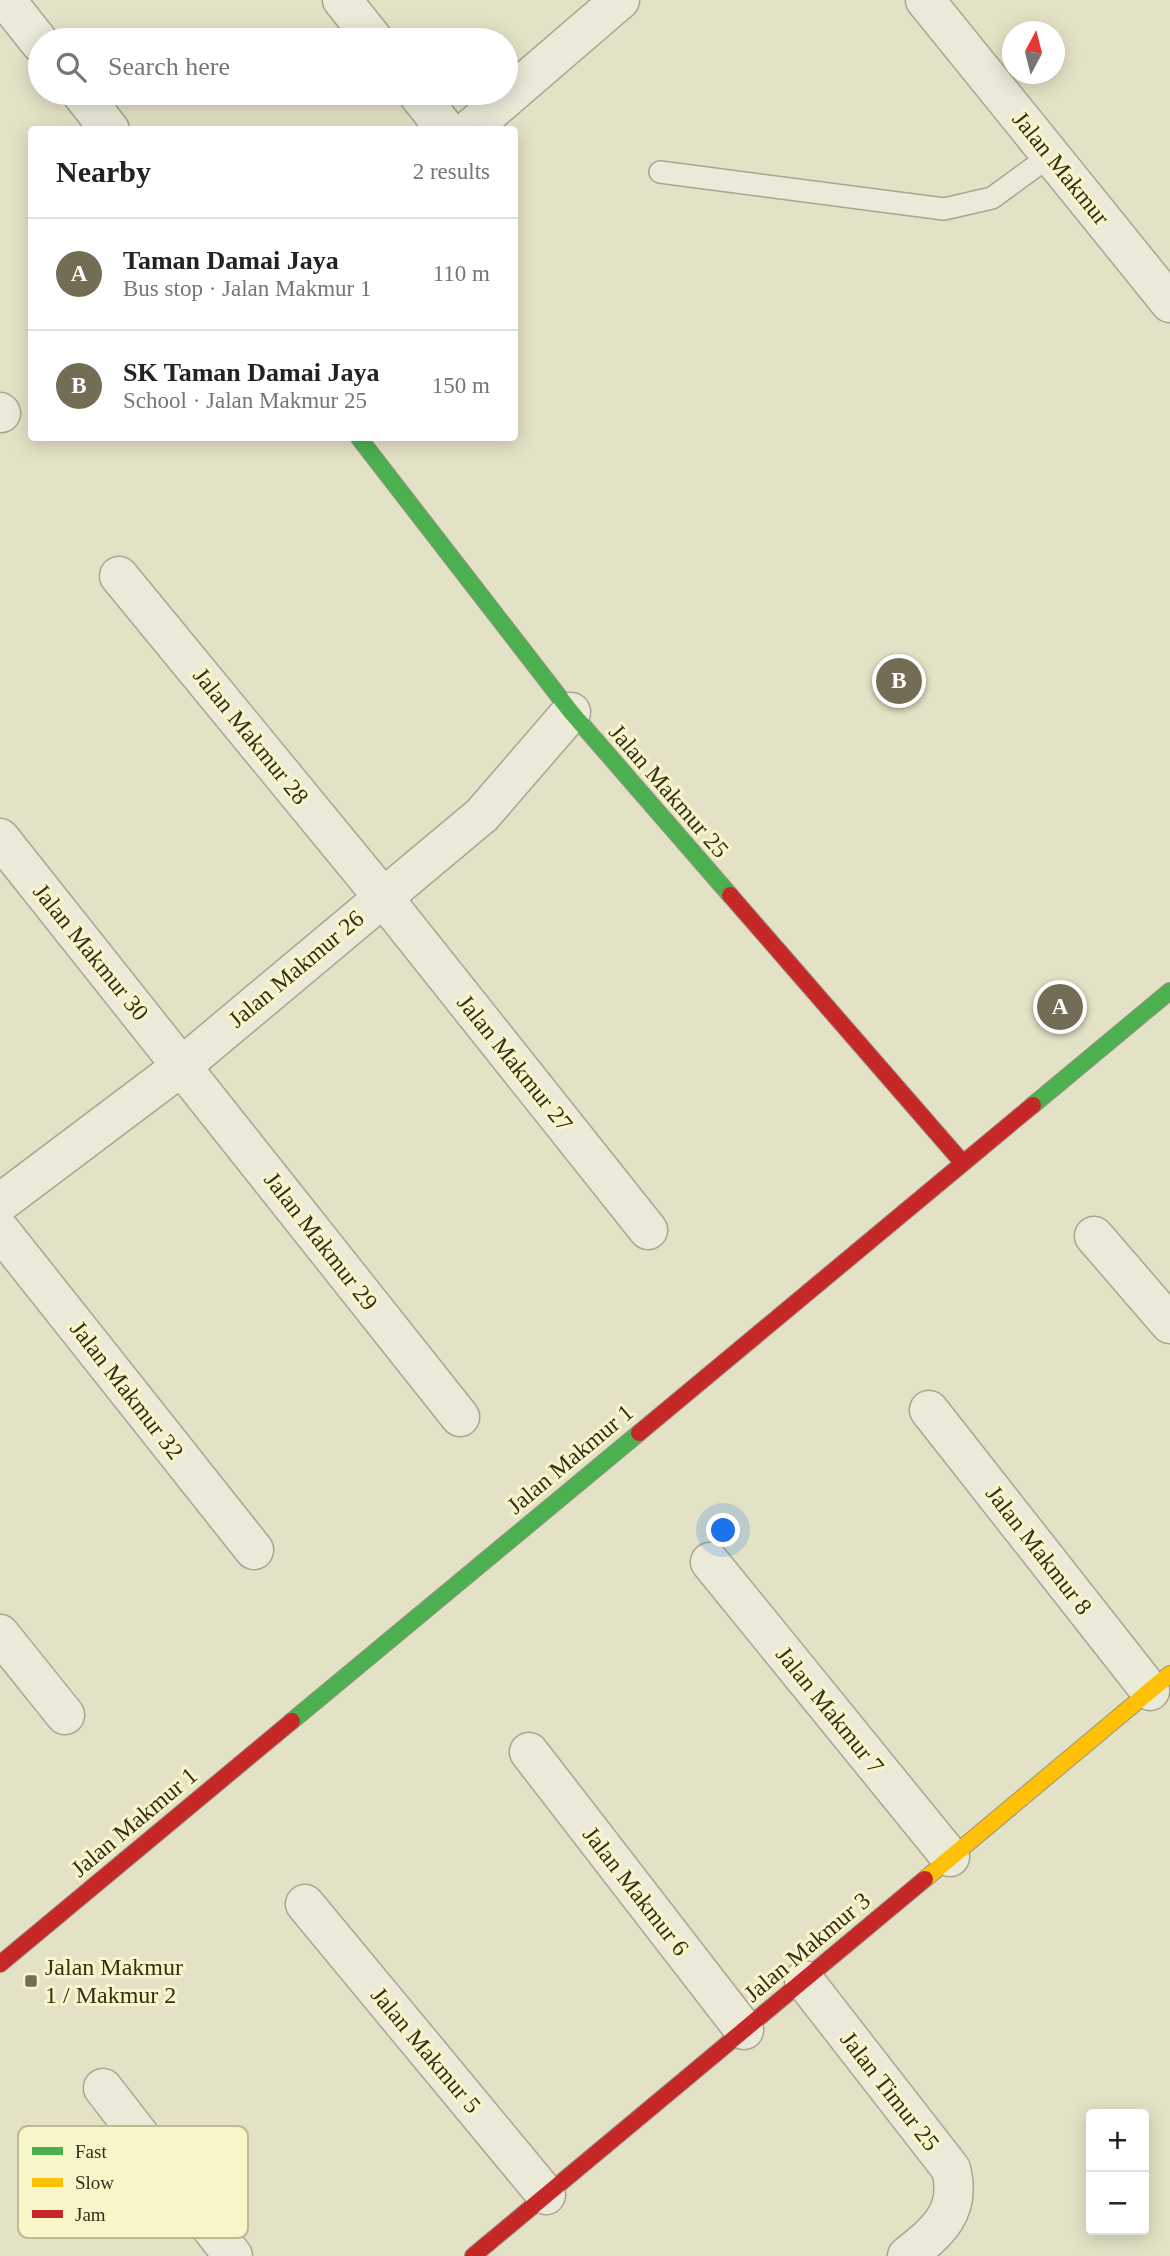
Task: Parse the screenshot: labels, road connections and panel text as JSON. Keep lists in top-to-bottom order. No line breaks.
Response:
{"streets":{"street":["Jalan Makmur","Jalan Makmur 28","Jalan Makmur 25","Jalan Makmur 30","Jalan Makmur 26","Jalan Makmur 27","Jalan Makmur 29","Jalan Makmur 32","Jalan Makmur 1","Jalan Makmur 8","Jalan Makmur 7","Jalan Makmur 6","Jalan Makmur 3","Jalan Makmur 5","Jalan Timur 25"]},"crossings":[["Jalan Makmur 28","Jalan Makmur 26"],["Jalan Makmur 28","Jalan Makmur 27"],["Jalan Makmur 25","Jalan Makmur 26"],["Jalan Makmur 25","Jalan Makmur 1"],["Jalan Makmur 30","Jalan Makmur 26"],["Jalan Makmur 30","Jalan Makmur 29"],["Jalan Makmur 26","Jalan Makmur 27"],["Jalan Makmur 26","Jalan Makmur 29"],["Jalan Makmur 8","Jalan Makmur 3"],["Jalan Makmur 7","Jalan Makmur 3"],["Jalan Makmur 6","Jalan Makmur 3"],["Jalan Makmur 3","Jalan Makmur 5"],["Jalan Makmur 3","Jalan Timur 25"]],"places":{"transit":["Jalan Makmur 1 / Makmur 2"]},"legend":["Fast","Slow","Jam"],"north":"top","page":{"search":"Search here","heading":["Nearby","2 results"],"list":[{"mark":"A","name":"Taman Damai Jaya","note":"Bus stop · Jalan Makmur 1","value":"110 m"},{"mark":"B","name":"SK Taman Damai Jaya","note":"School · Jalan Makmur 25","value":"150 m"}],"pins":["B","A"],"map_buttons":["+","−"]}}
